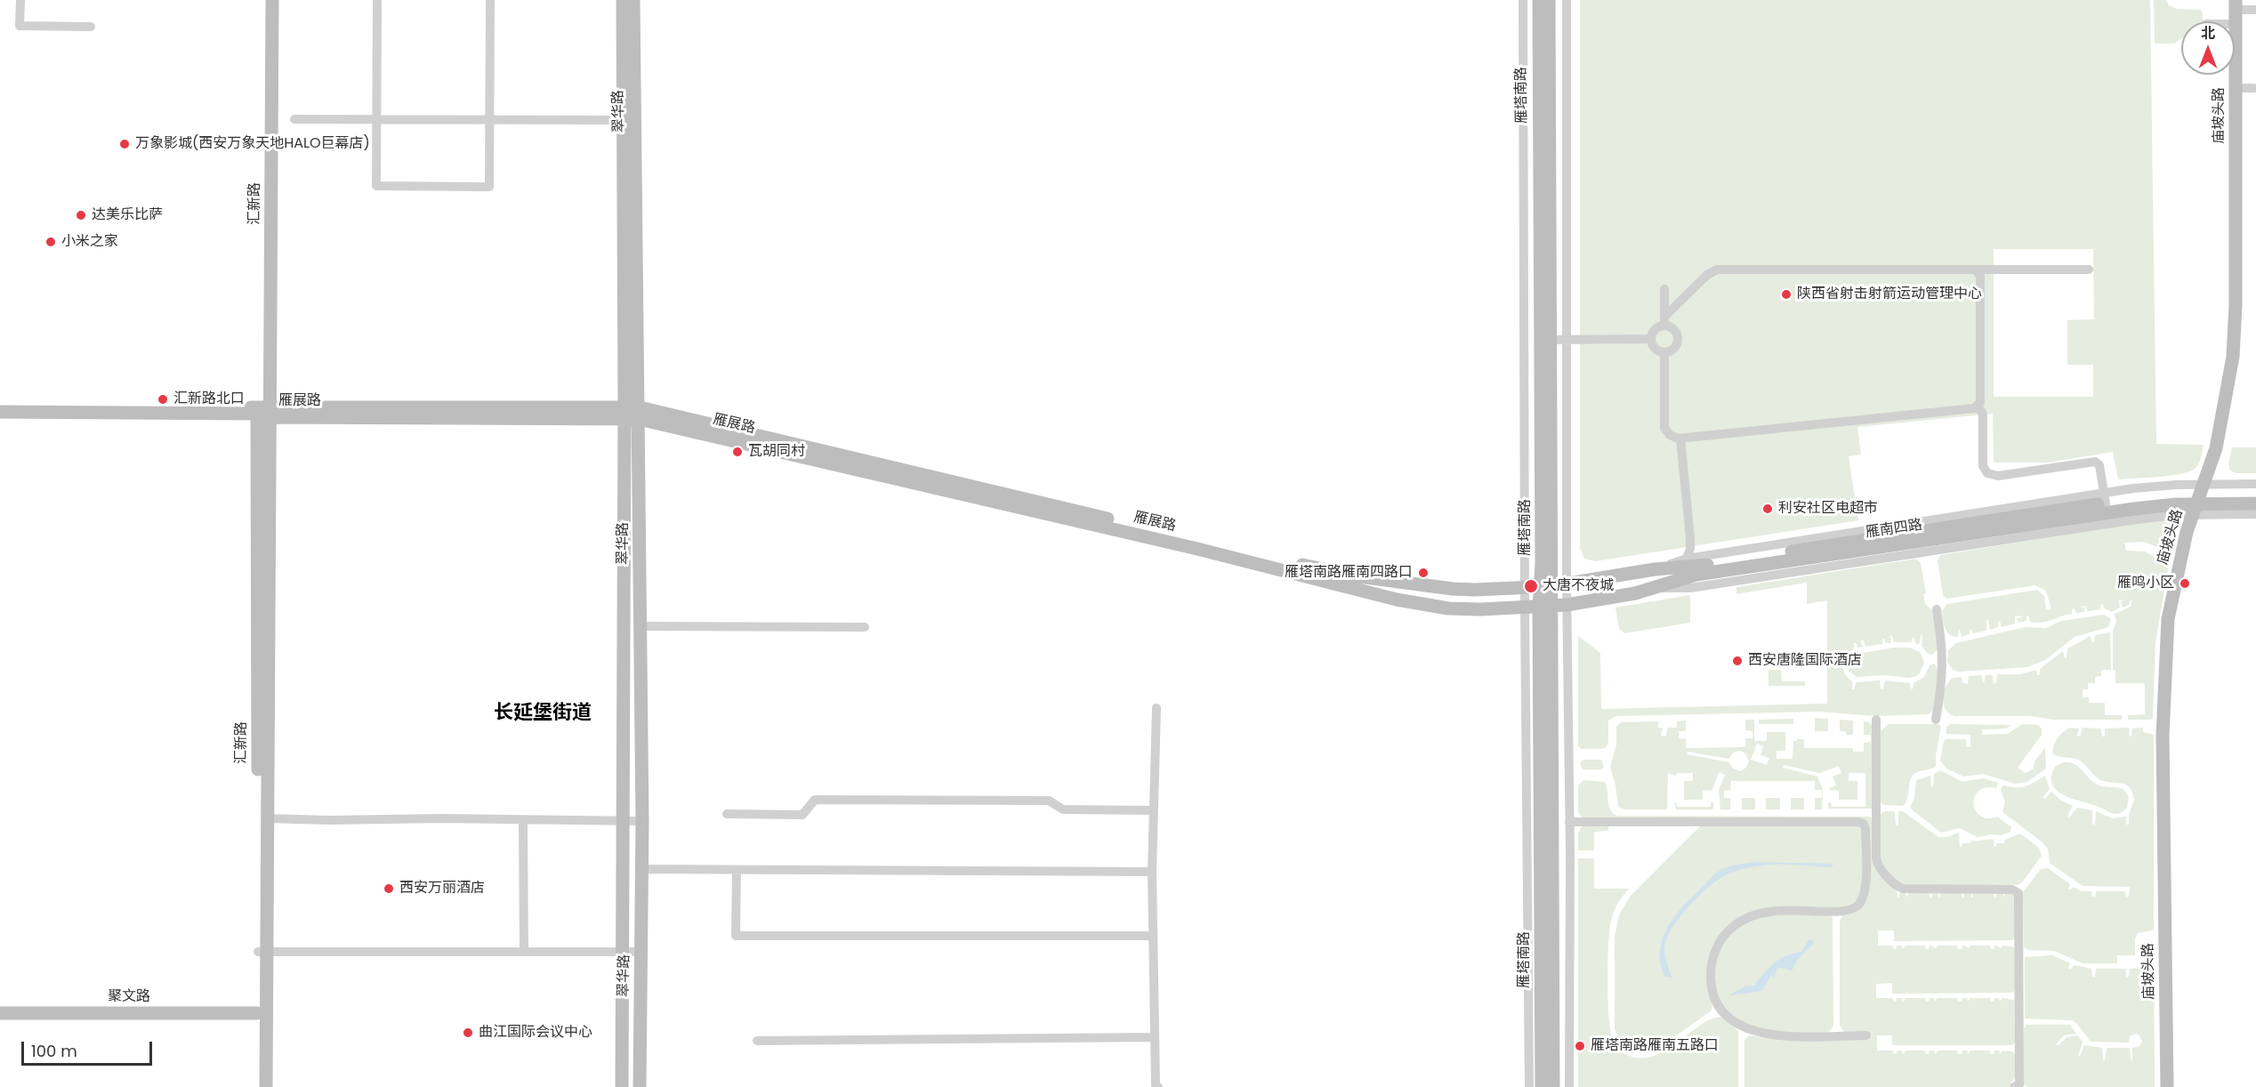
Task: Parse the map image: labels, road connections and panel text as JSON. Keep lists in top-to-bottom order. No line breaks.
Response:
{"streets":{"main road":["雁塔南路","翠华路","庙坡头路","汇新路","雁展路","雁南四路","聚文路"]},"crossings":[["雁塔南路","雁展路"],["雁塔南路","雁南四路"],["翠华路","雁展路"],["庙坡头路","雁南四路"],["汇新路","雁展路"],["汇新路","聚文路"],["雁展路","雁南四路"]],"districts":["长延堡街道"],"places":["万象影城(西安万象天地HALO巨幕店)","达美乐比萨","小米之家","陕西省射击射箭运动管理中心","汇新路北口","瓦胡同村","利安社区电超市","雁塔南路雁南四路口","雁鸣小区","大唐不夜城","西安唐隆国际酒店","西安万丽酒店","曲江国际会议中心","雁塔南路雁南五路口"],"scale_bar":"100 m","north":"top"}
